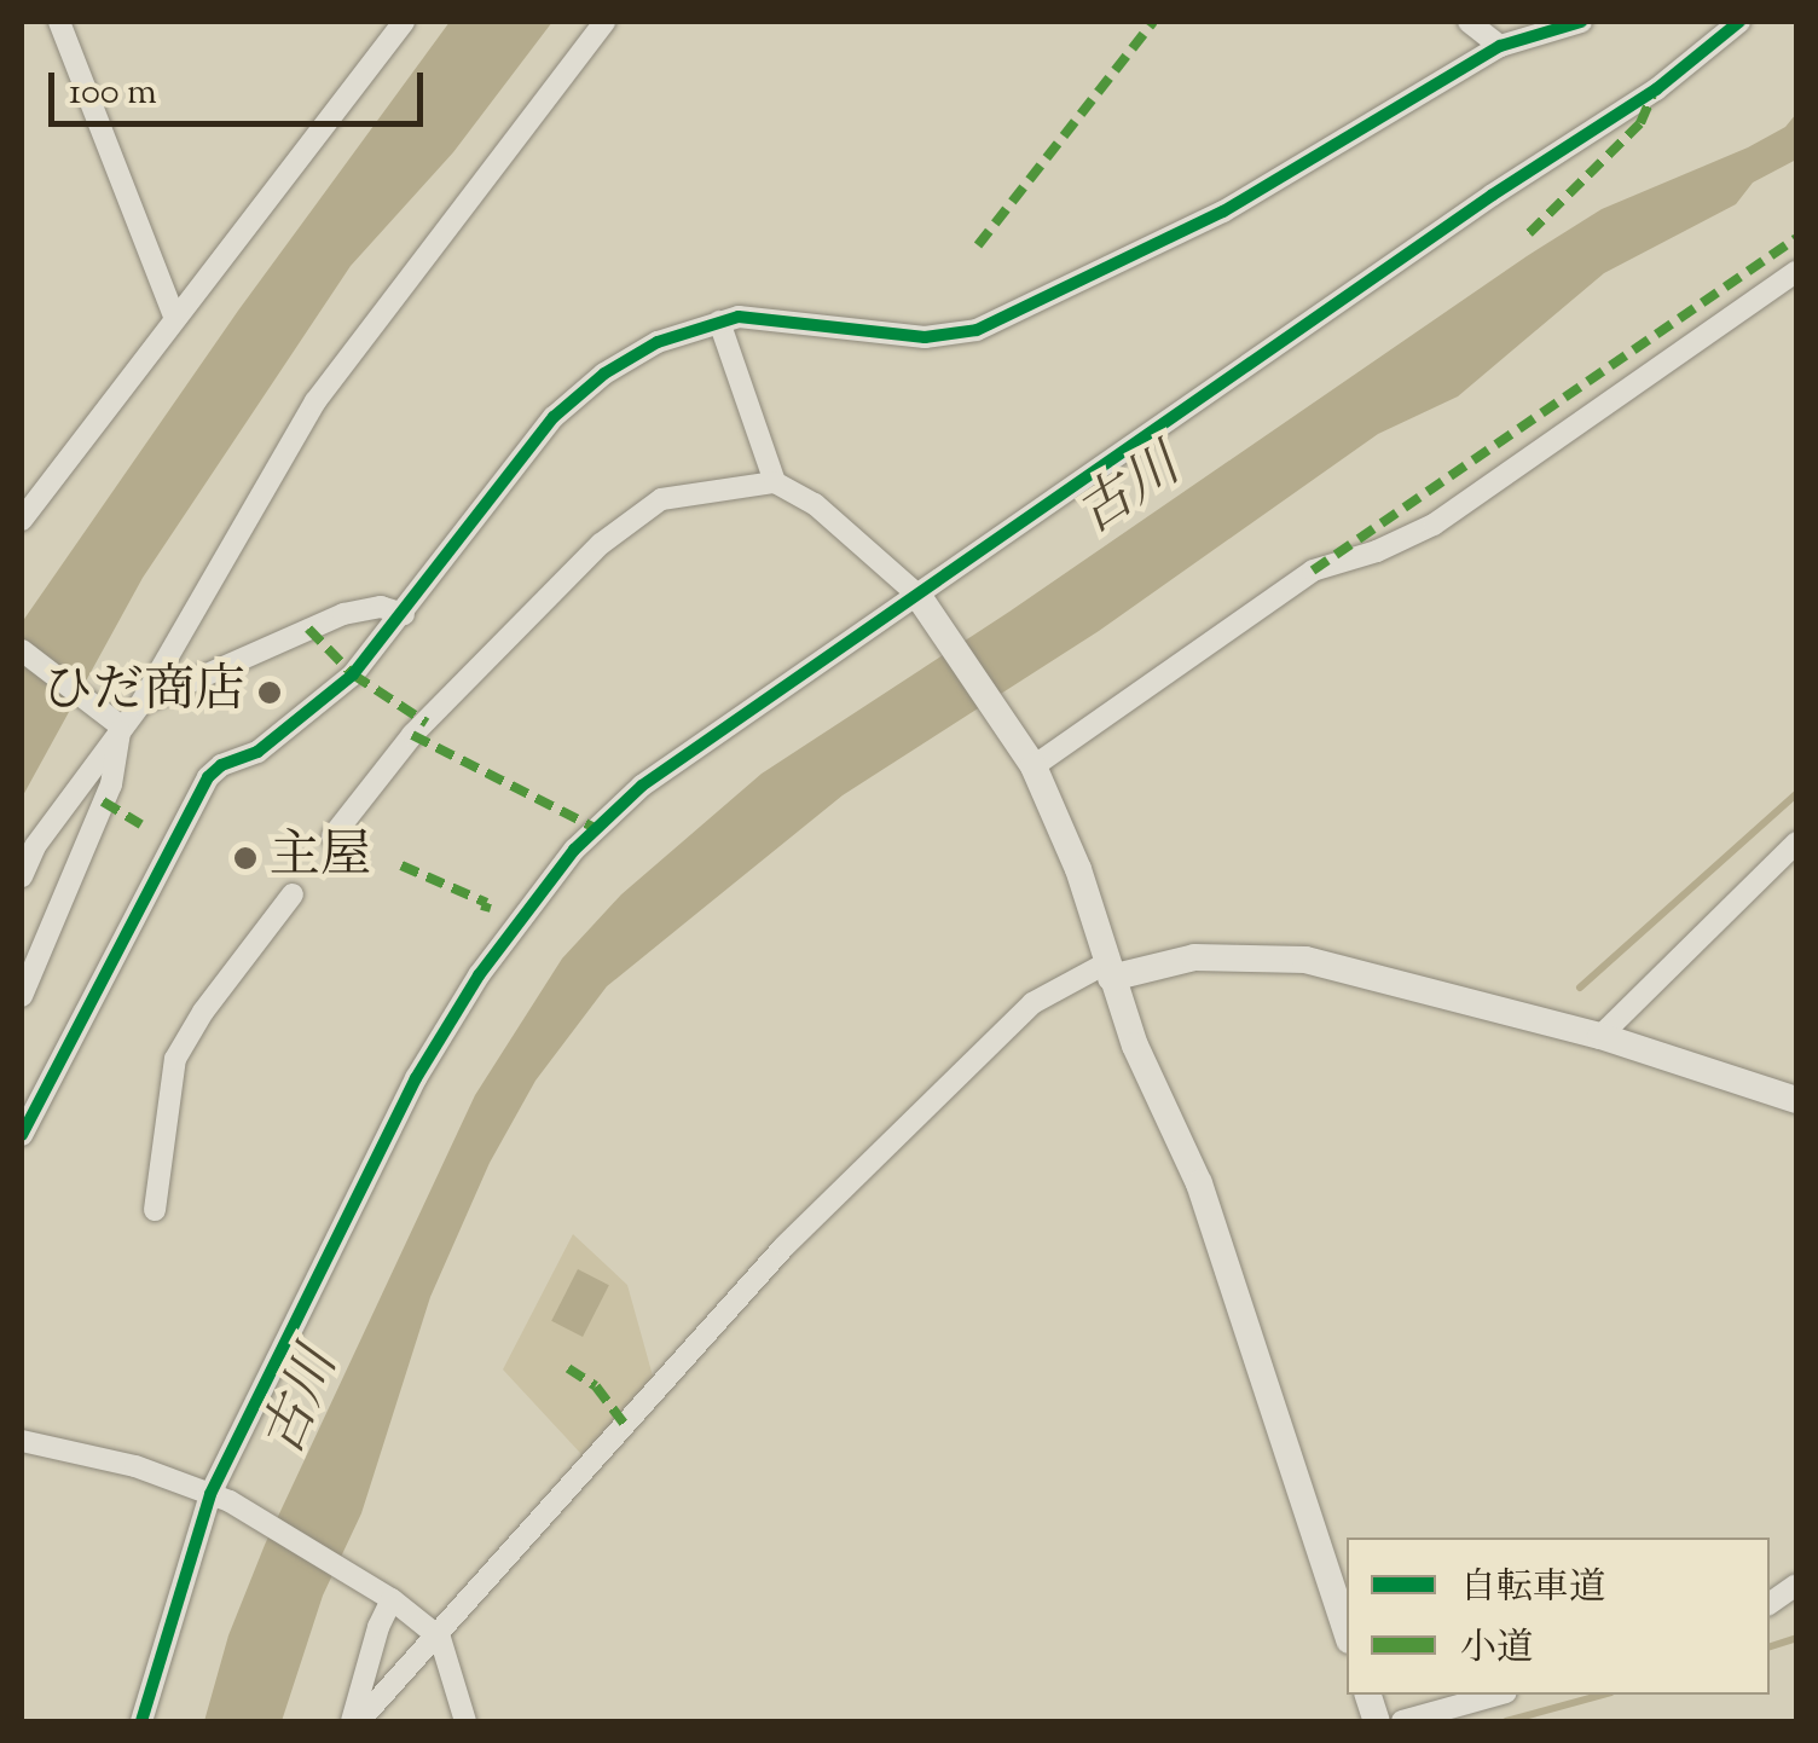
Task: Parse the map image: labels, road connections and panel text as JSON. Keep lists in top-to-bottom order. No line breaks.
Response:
{"water":["古川"],"places":["ひだ商店","主屋"],"legend":["自転車道","小道"],"scale_bar":"100 m"}
